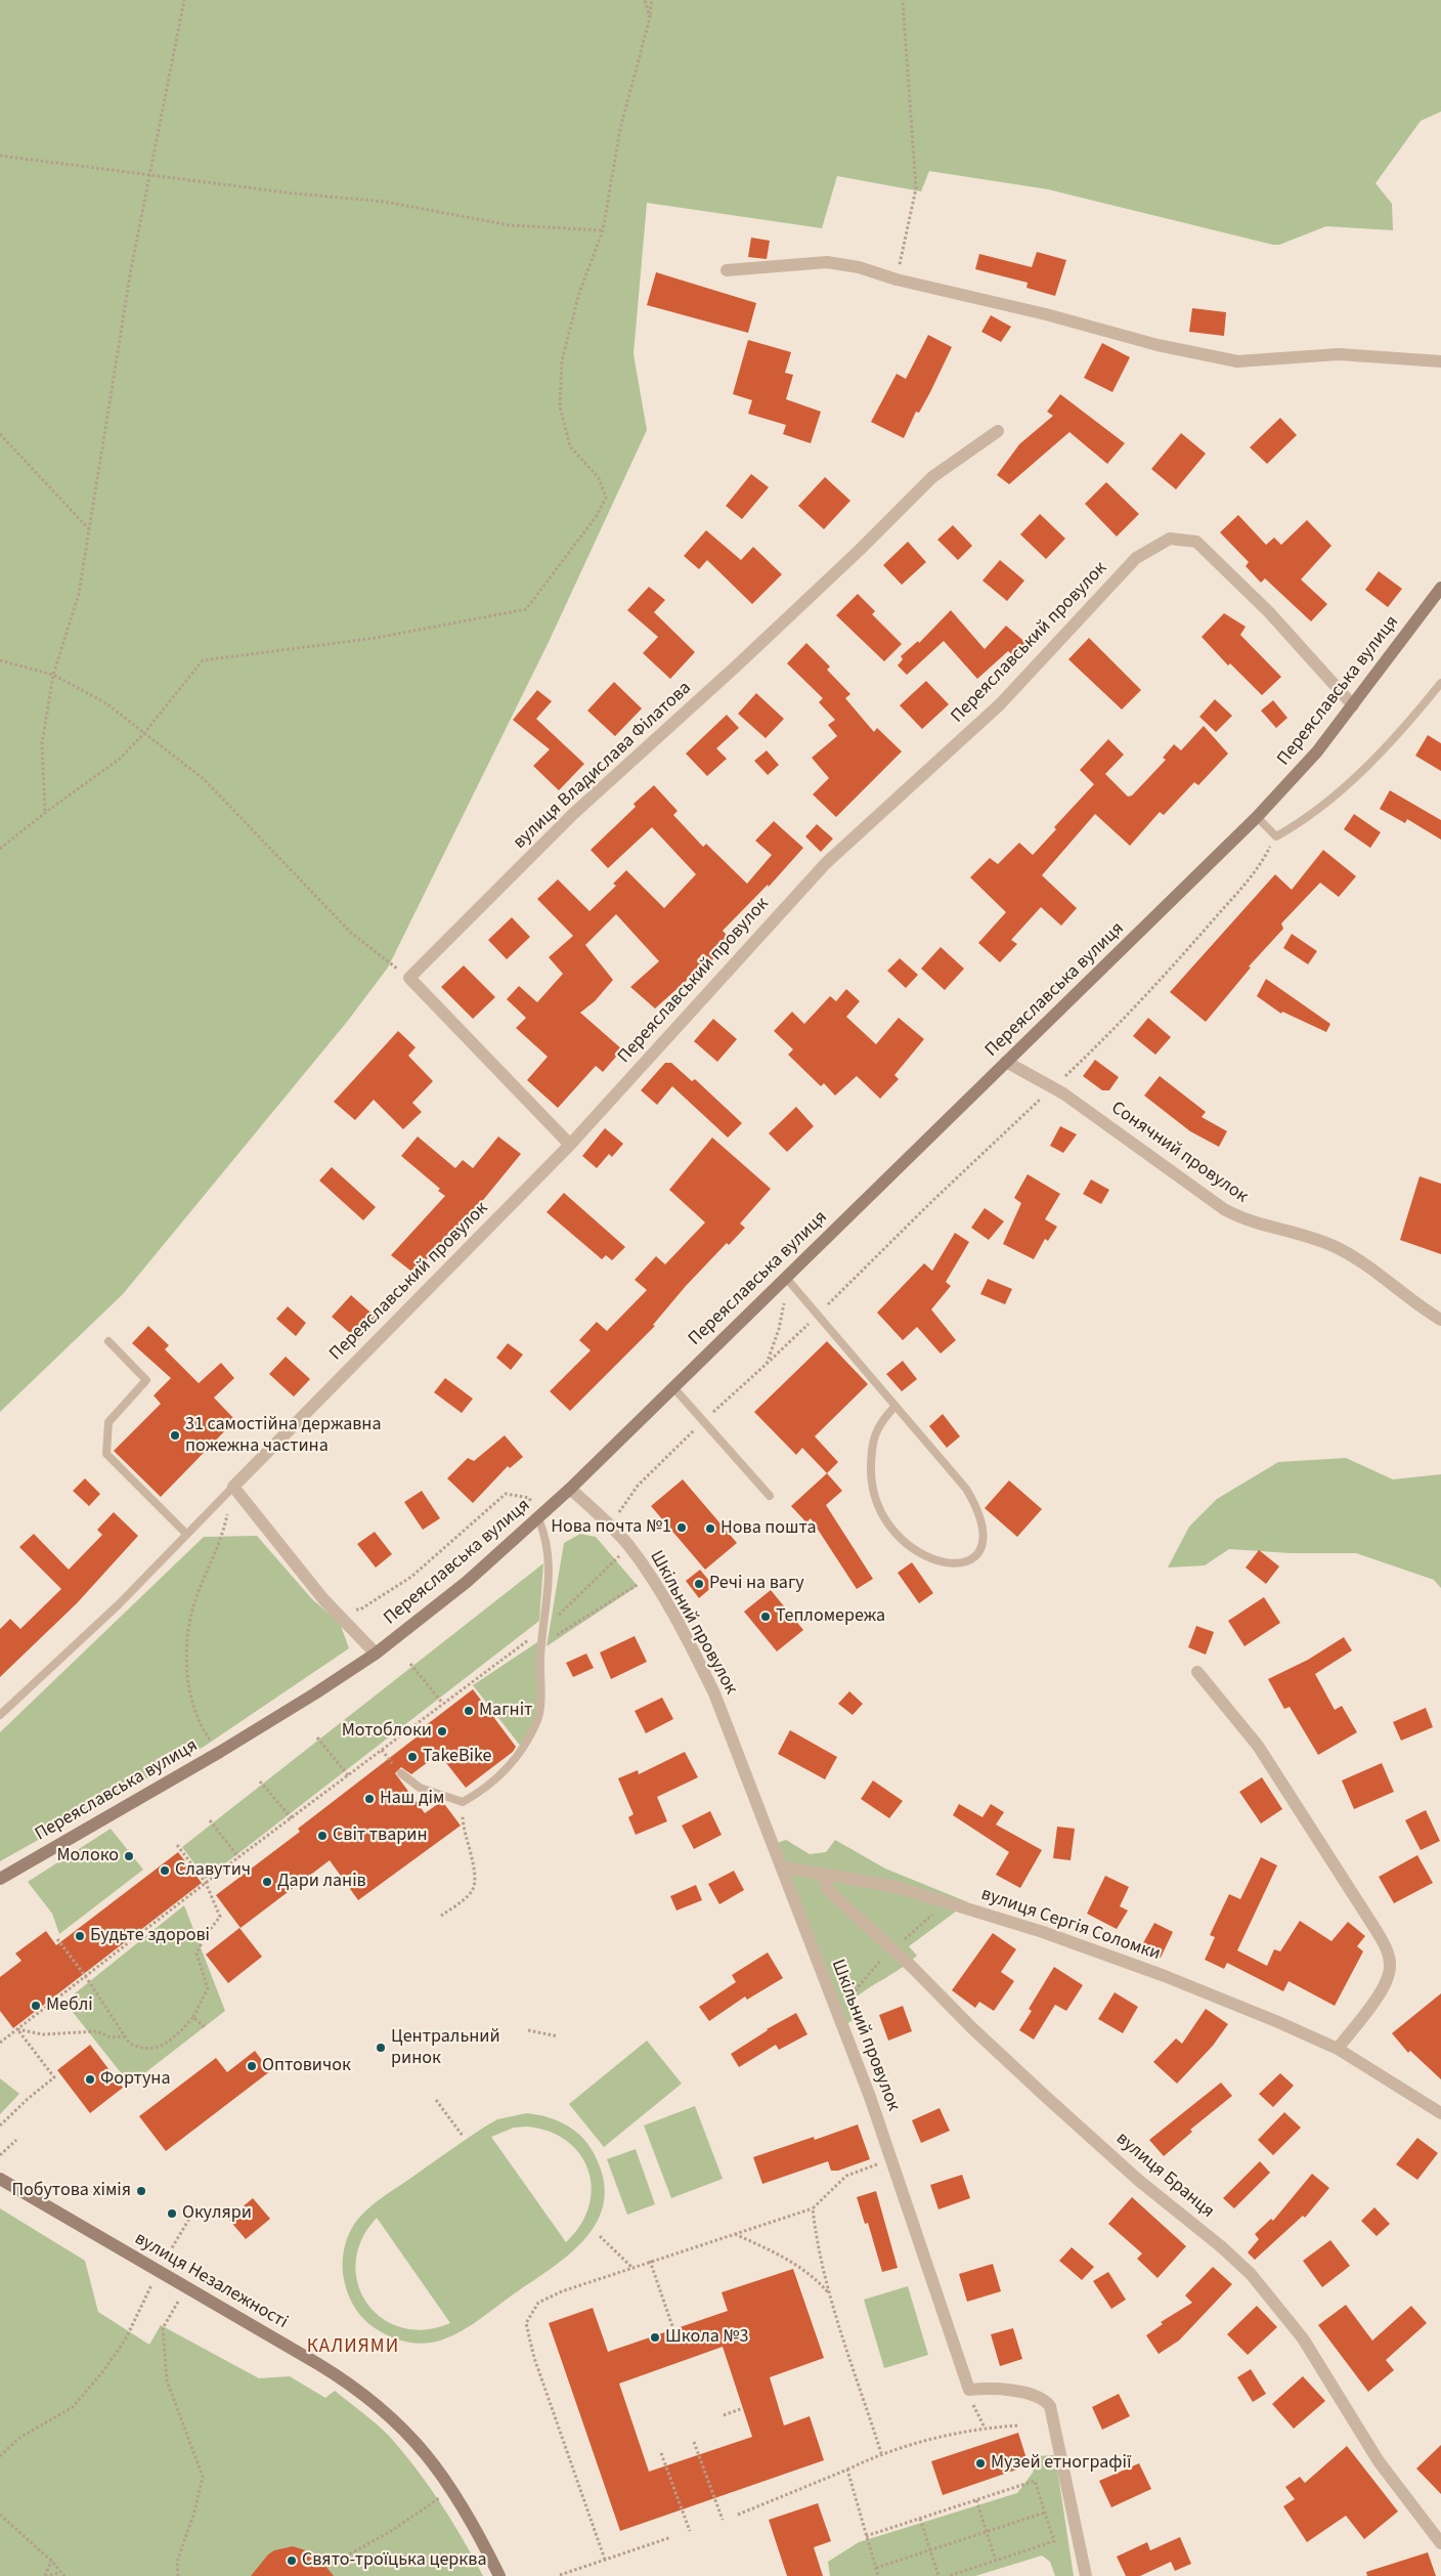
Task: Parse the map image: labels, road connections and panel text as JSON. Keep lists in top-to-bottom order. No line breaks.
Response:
{"streets":{"main road":["Переяславська вулиця","вулиця Незалежності"],"street":["Переяславський провулок","вулиця Владислава Філатова","Сонячний провулок","Шкільний провулок","вулиця Сергія Соломки","вулиця Бранця"]},"crossings":[["Переяславський провулок","Переяславська вулиця"],["Переяславська вулиця","Сонячний провулок"],["Переяславська вулиця","Шкільний провулок"],["Шкільний провулок","вулиця Сергія Соломки"],["вулиця Сергія Соломки","вулиця Бранця"]],"districts":["КАЛИЯМИ"],"places":["31 самостійна державна пожежна частина","Нова почта №1","Нова пошта","Речі на вагу","Тепломережа","Магніт","Мотоблоки","TakeBike","Наш дім","Світ тварин","Молоко","Славутич","Дари ланів","Будьте здорові","Меблі","Центральний ринок","Оптовичок","Фортуна","Побутова хімія","Окуляри","Школа №3","Музей етнографії","Свято-троїцька церква"]}
